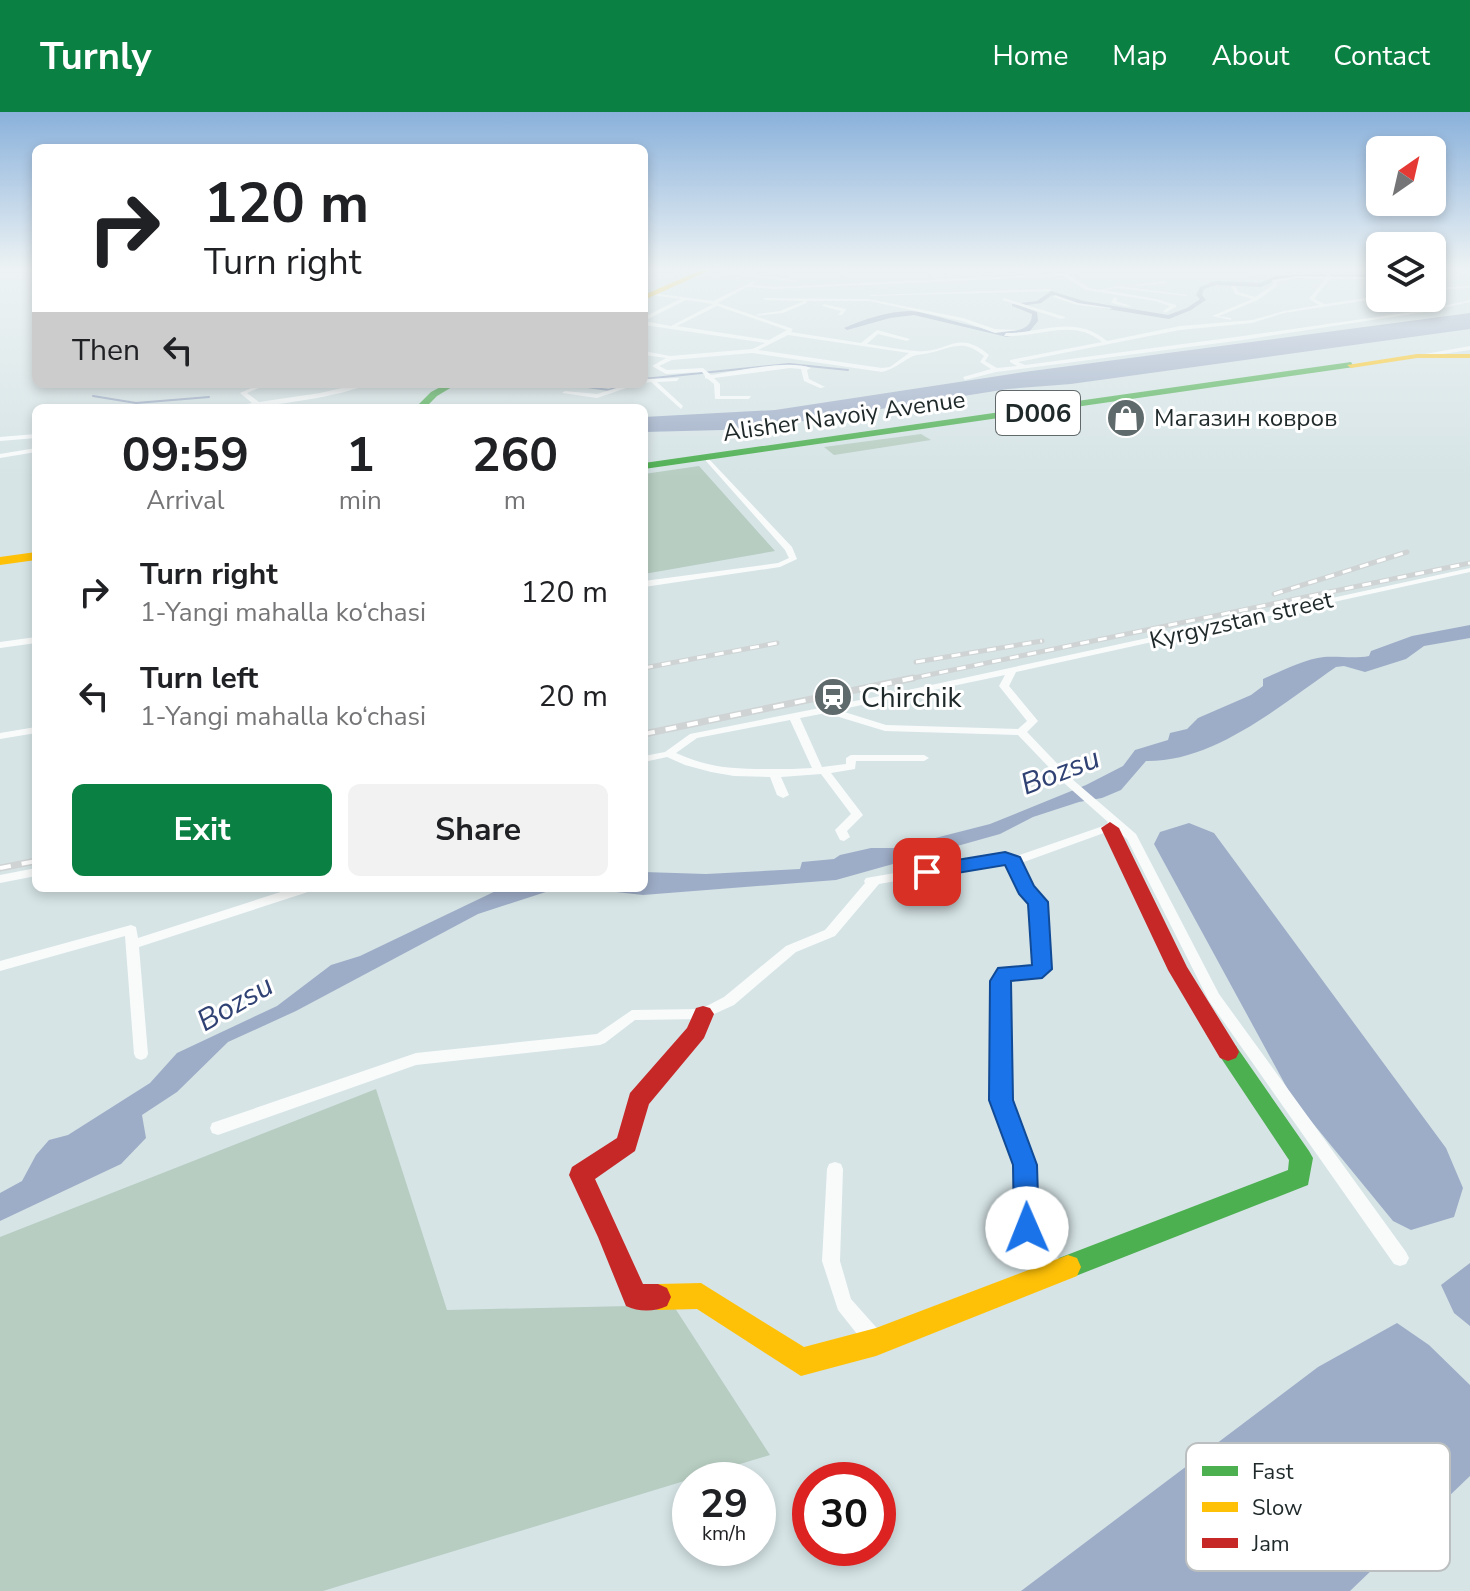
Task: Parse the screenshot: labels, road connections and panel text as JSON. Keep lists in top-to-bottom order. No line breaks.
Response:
{"streets":{"main road":["D006","Alisher Navoiy Avenue"],"street":["Kyrgyzstan street"]},"water":["Bozsu"],"places":{"shop":["Магазин ковров"],"station":["Chirchik"]},"legend":["Fast","Slow","Jam"],"north":"top right","page":{"header":"Turnly","nav":["Home","Map","About","Contact"],"turn":["120 m","Turn right"],"then":"Then","eta":["09:59","Arrival","1","min","260","m"],"list":[{"name":"Turn right","note":"1-Yangi mahalla ko‘chasi","value":"120 m"},{"name":"Turn left","note":"1-Yangi mahalla ko‘chasi","value":"20 m"}],"buttons":["Exit","Share"],"speed":"29 km/h","limit":"30"}}
